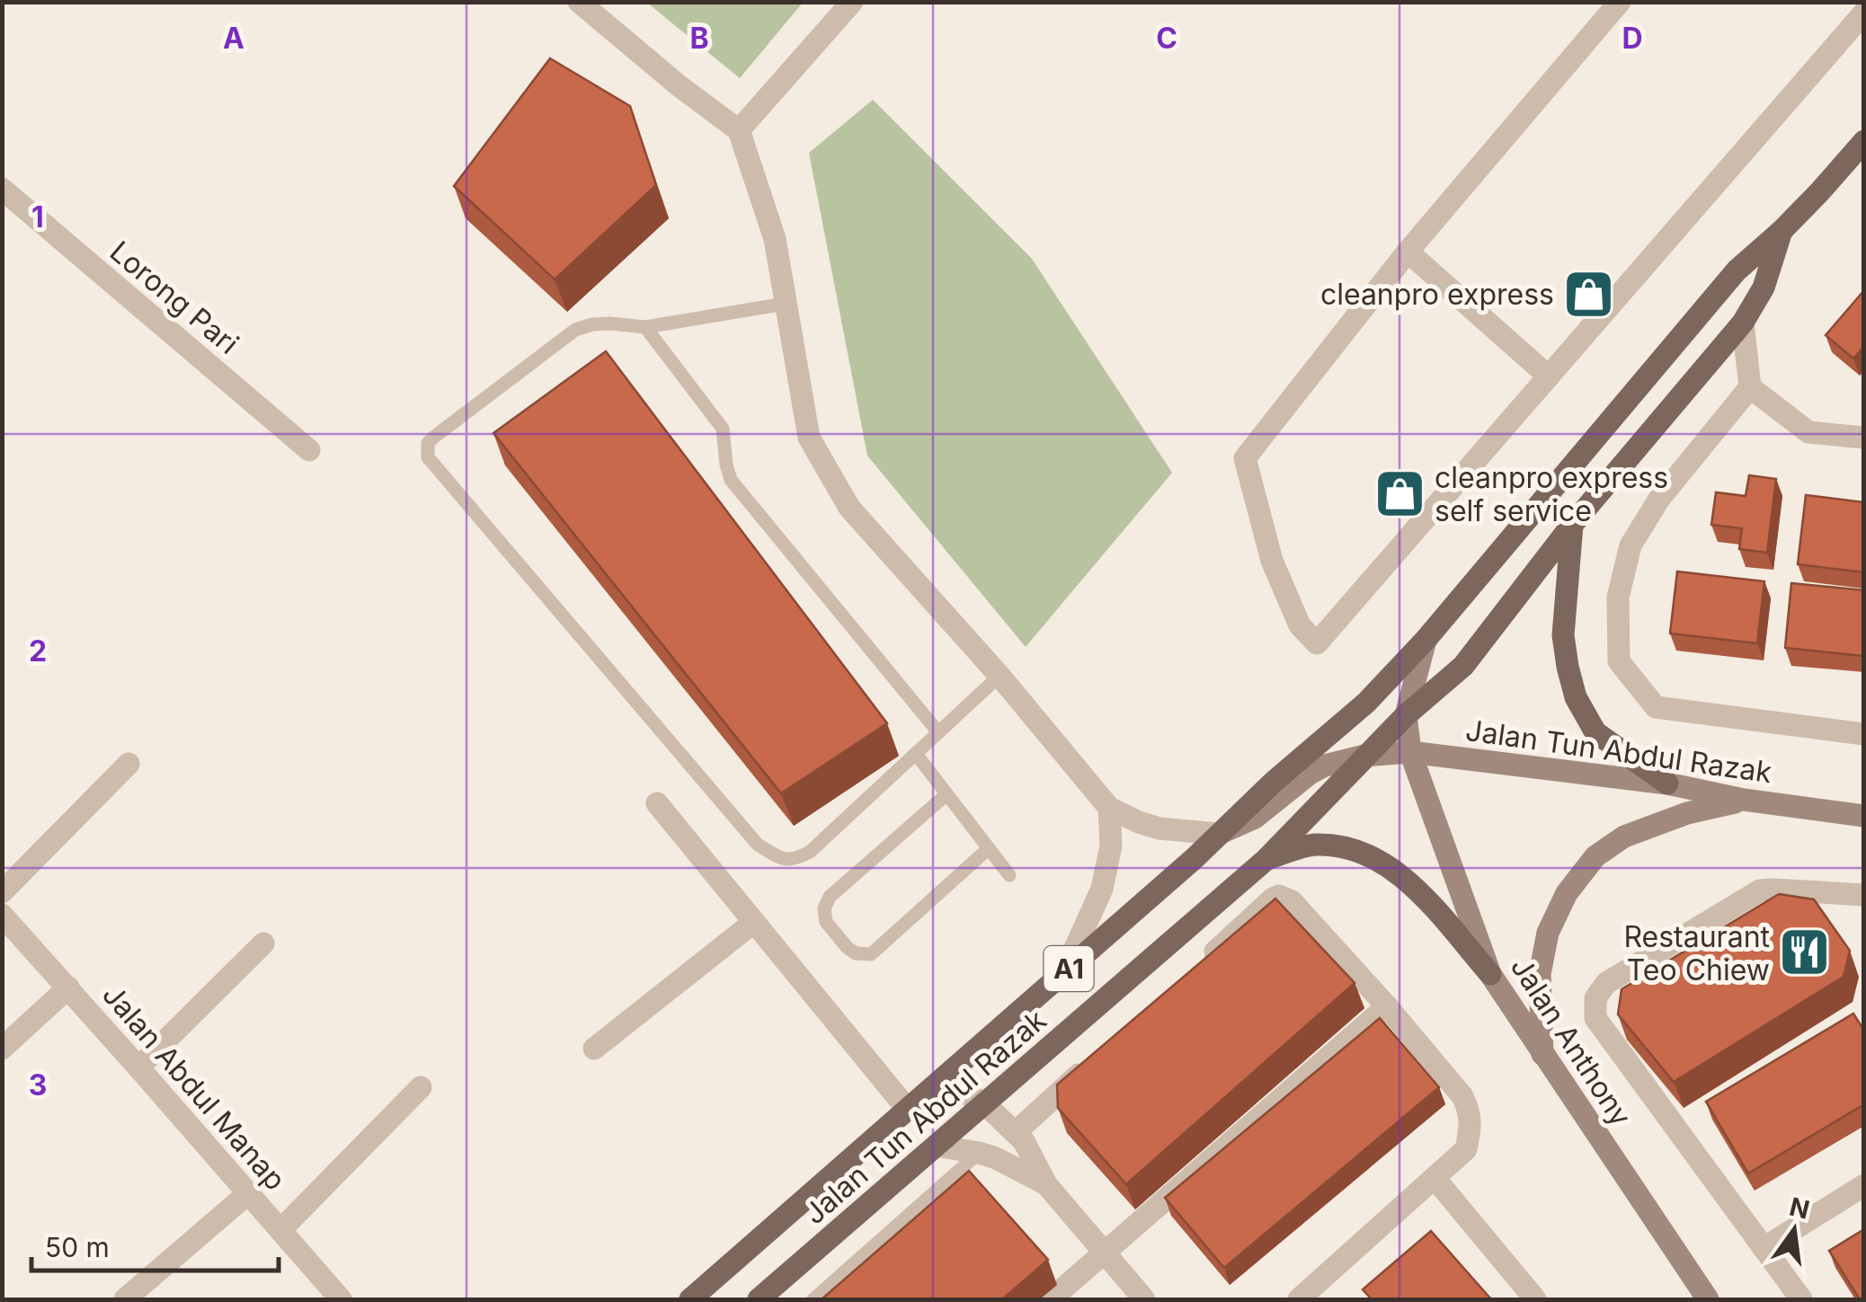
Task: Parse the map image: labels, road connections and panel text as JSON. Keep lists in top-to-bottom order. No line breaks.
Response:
{"streets":{"main road":["Jalan Tun Abdul Razak","A1","Jalan Anthony"],"street":["Lorong Pari","Jalan Abdul Manap"]},"crossings":[["Jalan Tun Abdul Razak","Jalan Anthony"]],"places":{"shop":["cleanpro express","cleanpro express self service"],"restaurant":["Restaurant Teo Chiew"]},"scale_bar":"50 m","north":"top","grid":{"columns":["A","B","C","D"],"rows":["1","2","3"]}}
